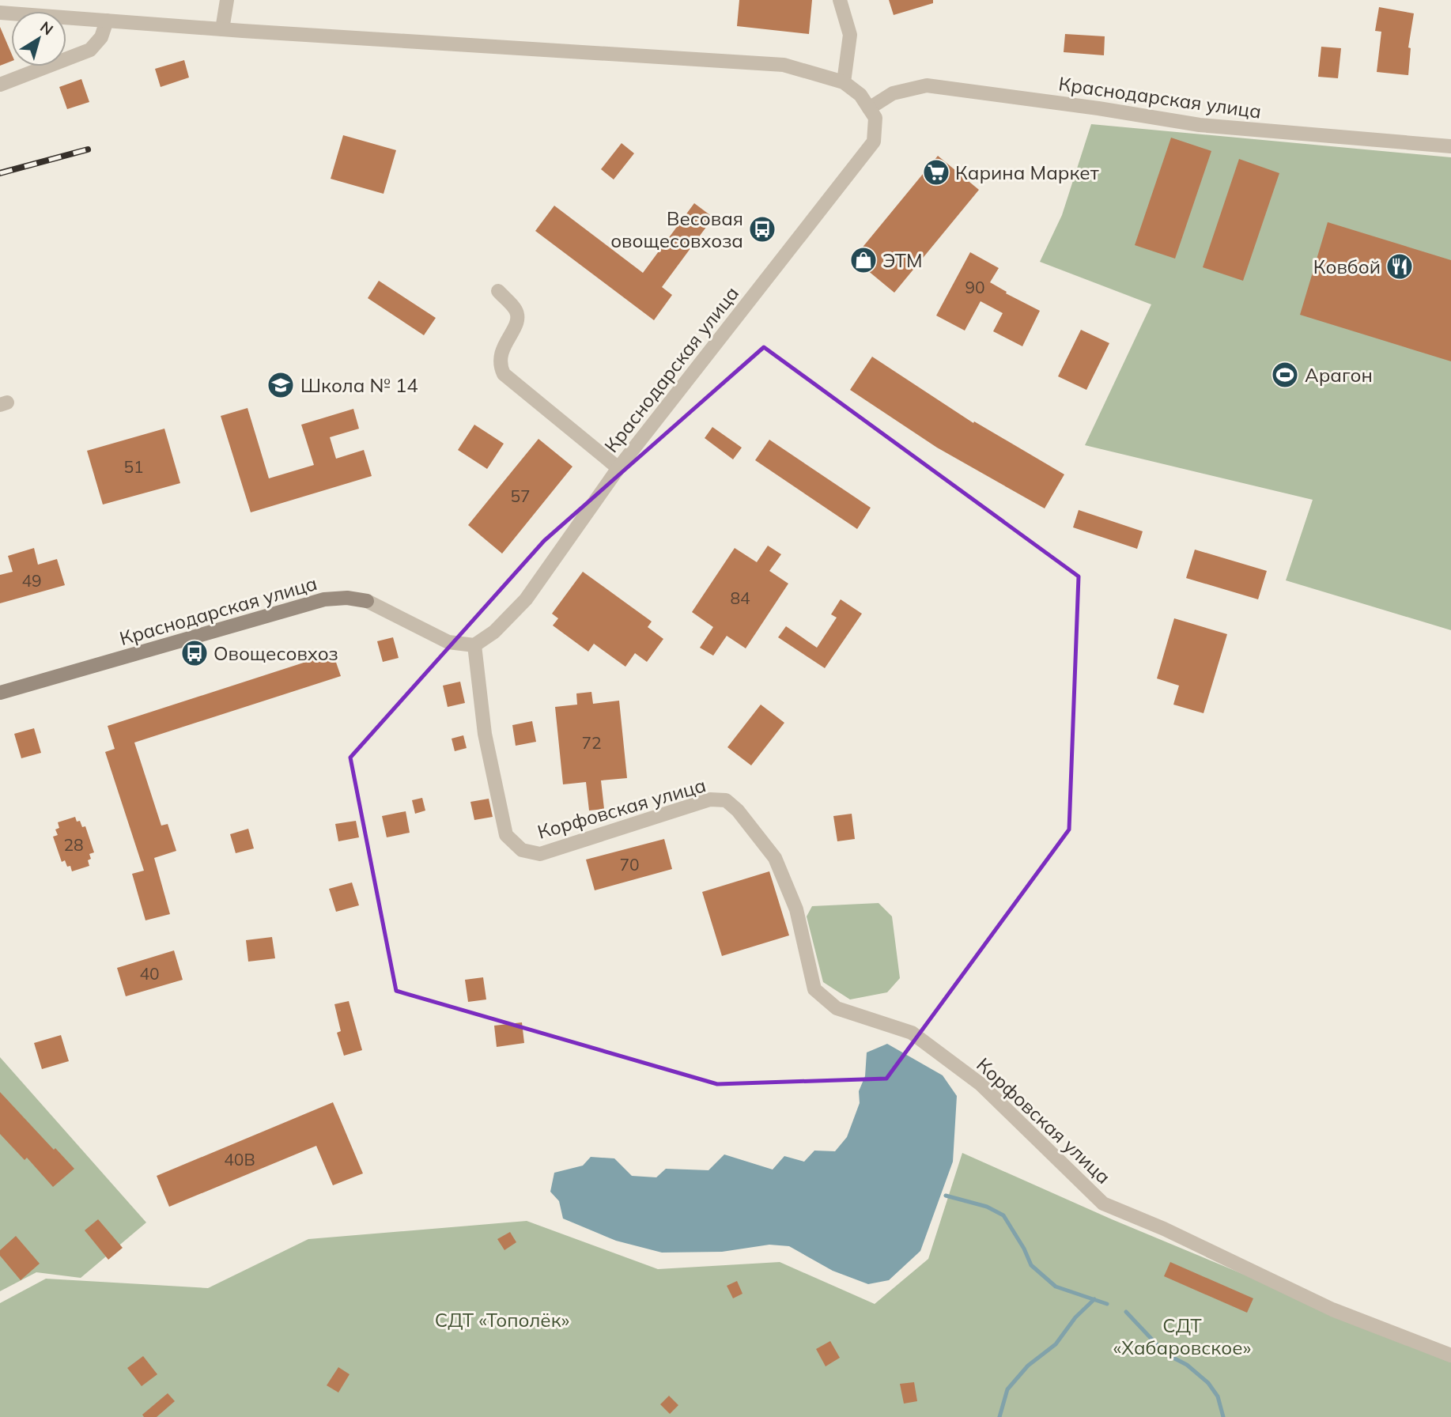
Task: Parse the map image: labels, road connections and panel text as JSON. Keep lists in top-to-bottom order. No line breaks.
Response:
{"streets":{"main road":["Краснодарская улица"],"street":["Корфовская улица"]},"crossings":[["Краснодарская улица","Корфовская улица"]],"parks":["СДТ «Тополёк»","СДТ «Хабаровское»"],"places":{"supermarket":["Карина Маркет"],"bus stop":["Весовая овощесовхоза","Овощесовхоз"],"shop":["ЭТМ"],"restaurant":["Ковбой"],"sports":["Арагон"],"school or university":["Школа № 14"]},"house_numbers":["90","51","57","49","84","72","28","70","40","40В"],"north":"top right"}
